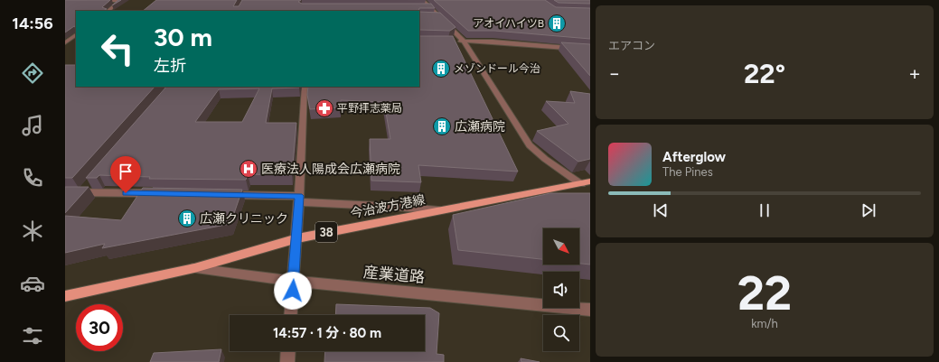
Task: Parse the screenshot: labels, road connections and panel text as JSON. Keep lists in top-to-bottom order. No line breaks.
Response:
{"streets":{"main road":["今治波方港線","38"],"street":["産業道路"]},"crossings":[["今治波方港線","産業道路"]],"places":{"building":["アオイハイツB","メゾンドール今治","広瀬病院","広瀬クリニック"],"pharmacy":["平野拝志薬局"],"hospital":["医療法人陽成会広瀬病院"]},"north":"bottom right","page":{"tabs":"14:56","tile":["エアコン",["22","km/h"]],"turn":["30 m","左折"],"heat":["−","22°","+"],"song":["Afterglow","The Pines"],"limit":"30","trip":"14:57 · 1 分 · 80 m"}}
